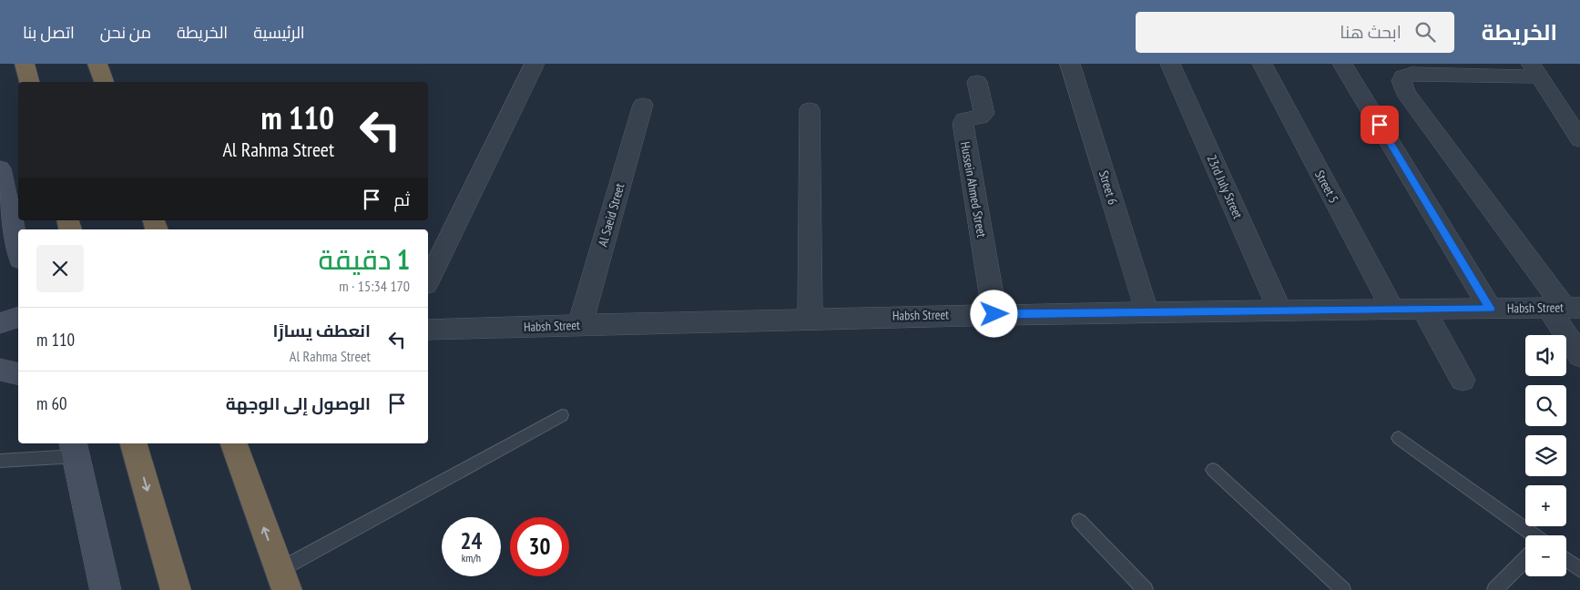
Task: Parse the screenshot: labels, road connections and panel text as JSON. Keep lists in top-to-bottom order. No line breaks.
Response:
{"streets":{"street":["23rd July Street","Street 5","Street 6","Hussein Ahmed Street","Al Saeid Street","Habsh Street"]},"crossings":[["23rd July Street","Habsh Street"],["Street 5","Habsh Street"],["Street 6","Habsh Street"],["Hussein Ahmed Street","Habsh Street"],["Al Saeid Street","Habsh Street"]],"page":{"header":"الخريطة","search":"ابحث هنا","nav":["الرئيسية","الخريطة","من نحن","اتصل بنا"],"turn":["110 m","Al Rahma Street"],"then":"ثم","heading":["1 دقيقة","170 m · 15:34"],"list":[{"name":"انعطف يسارًا","note":"Al Rahma Street","value":"110 m"},{"name":"الوصول إلى الوجهة","value":"60 m"}],"map_buttons":["+","−"],"speed":"24 km/h","limit":"30"}}
